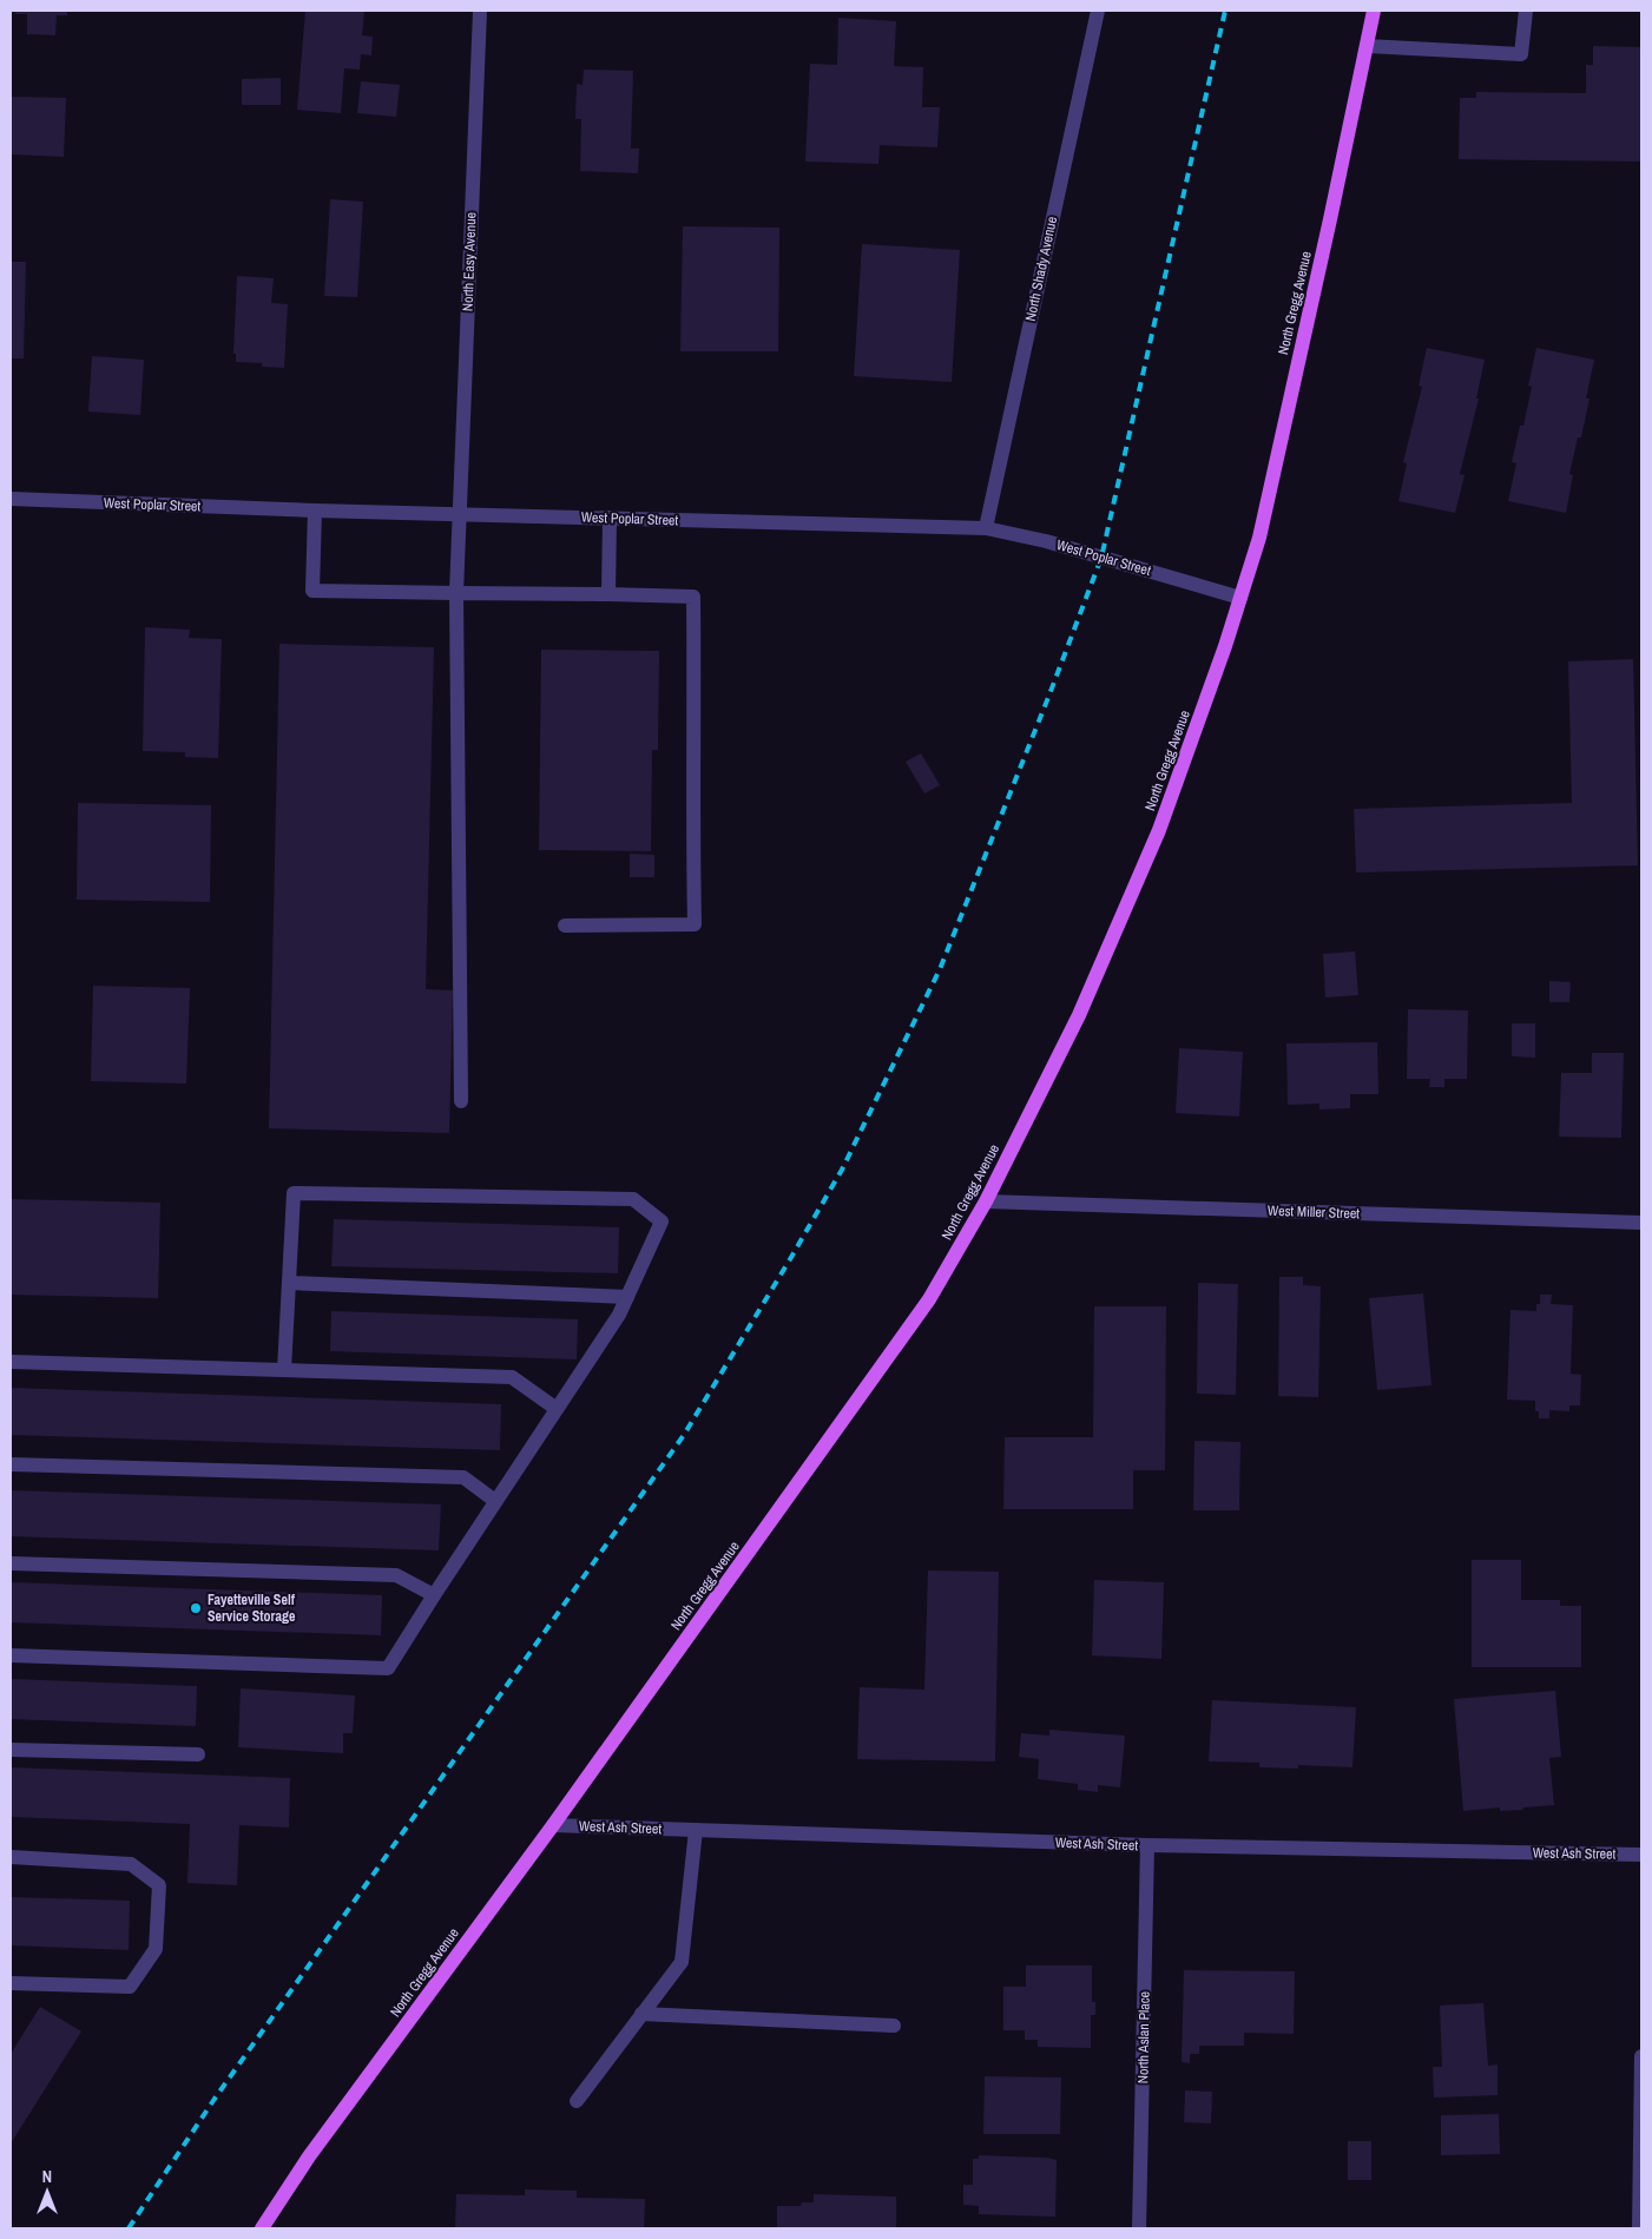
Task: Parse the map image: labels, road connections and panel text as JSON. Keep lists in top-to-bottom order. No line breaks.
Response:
{"streets":{"main road":["North Gregg Avenue"],"street":["North Easy Avenue","North Shady Avenue","West Poplar Street","West Miller Street","West Ash Street","North Aslan Place"]},"crossings":[["North Easy Avenue","West Poplar Street"],["North Shady Avenue","West Poplar Street"],["North Gregg Avenue","West Poplar Street"],["North Gregg Avenue","West Miller Street"],["North Gregg Avenue","West Ash Street"],["West Ash Street","North Aslan Place"]],"places":["Fayetteville Self Service Storage"],"north":"top"}
